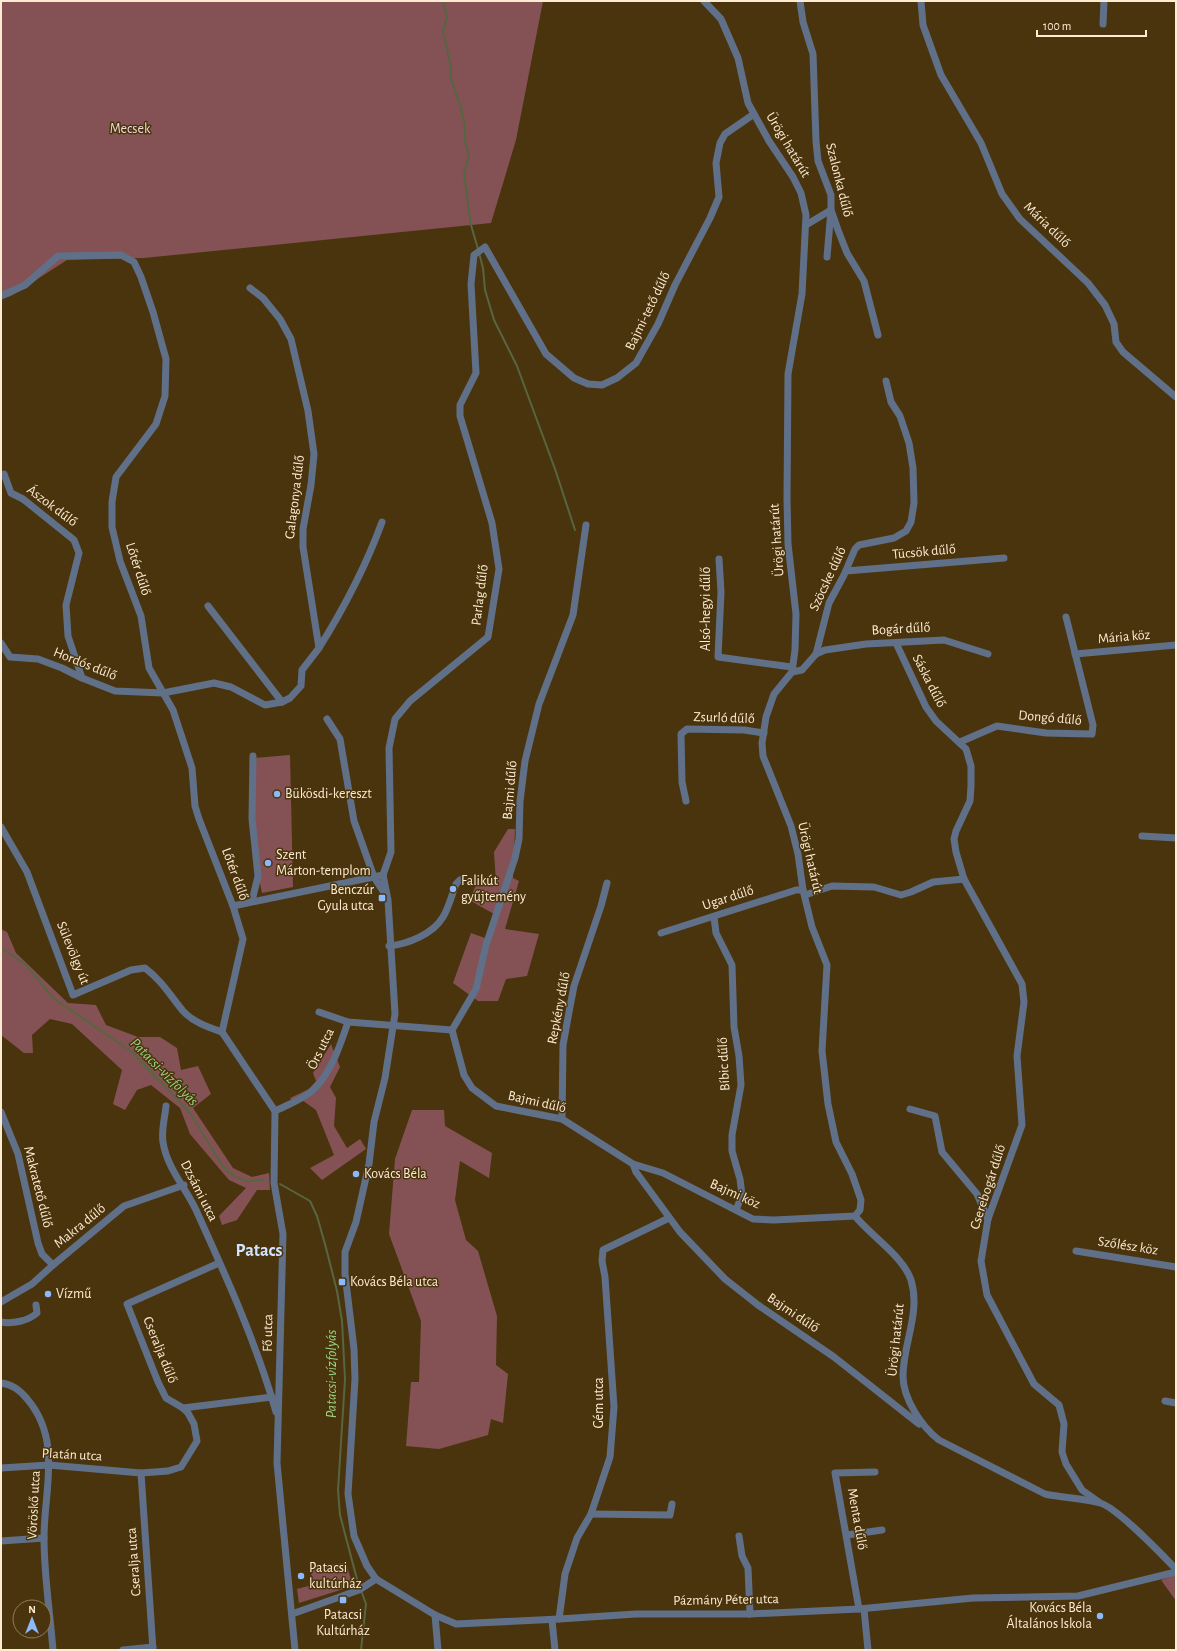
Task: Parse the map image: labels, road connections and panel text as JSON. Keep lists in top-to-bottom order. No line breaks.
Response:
{"streets":{"street":["Ürögi határút","Szalonka dűlő","Mária dűlő","Bajmi-tető dűlő","Galagonya dűlő","Ászok dűlő","Tücsök dűlő","Lőtér dűlő","Szöcske dűlő","Parlag dűlő","Alsó-hegyi dűlő","Bogár dűlő","Mária köz","Hordós dűlő","Sáska dűlő","Zsurló dűlő","Dongó dűlő","Bajmi dűlő","Ugar dűlő","Sülevölgy út","Repkény dűlő","Örs utca","Bíbic dűlő","Makratető dűlő","Cserebogár dűlő","Dzsámi utca","Bajmi köz","Makra dűlő","Szőlész köz","Fő utca","Cseralja dűlő","Gém utca","Platán utca","Vöröskő utca","Menta dűlő","Cseralja utca","Pázmány Péter utca"]},"crossings":[["Ürögi határút","Bajmi-tető dűlő"],["Ürögi határút","Szöcske dűlő"],["Ürögi határút","Alsó-hegyi dűlő"],["Ürögi határút","Zsurló dűlő"],["Ürögi határút","Bajmi dűlő"],["Ürögi határút","Ugar dűlő"],["Ürögi határút","Cserebogár dűlő"],["Ürögi határút","Bajmi köz"],["Ürögi határút","Pázmány Péter utca"],["Bajmi-tető dűlő","Parlag dűlő"],["Galagonya dűlő","Hordós dűlő"],["Ászok dűlő","Hordós dűlő"],["Tücsök dűlő","Szöcske dűlő"],["Lőtér dűlő","Hordós dűlő"],["Lőtér dűlő","Sülevölgy út"],["Szöcske dűlő","Alsó-hegyi dűlő"],["Szöcske dűlő","Bogár dűlő"],["Bogár dűlő","Sáska dűlő"],["Mária köz","Dongó dűlő"],["Sáska dűlő","Dongó dűlő"],["Sáska dűlő","Ugar dűlő"],["Sáska dűlő","Cserebogár dűlő"],["Bajmi dűlő","Repkény dűlő"],["Bajmi dűlő","Örs utca"],["Bajmi dűlő","Bajmi köz"],["Bajmi dűlő","Gém utca"],["Ugar dűlő","Bíbic dűlő"],["Ugar dűlő","Cserebogár dűlő"],["Örs utca","Fő utca"],["Bíbic dűlő","Bajmi köz"],["Makratető dűlő","Makra dűlő"],["Dzsámi utca","Makra dűlő"],["Dzsámi utca","Fő utca"],["Dzsámi utca","Cseralja dűlő"],["Cseralja dűlő","Platán utca"],["Cseralja dűlő","Cseralja utca"],["Gém utca","Pázmány Péter utca"],["Platán utca","Vöröskő utca"],["Platán utca","Cseralja utca"],["Menta dűlő","Pázmány Péter utca"]],"districts":["Patacs"],"water":["Patacsi-vízfolyás"],"parks":["Mecsek"],"places":{"other":["Bükösdi-kereszt","Szent Márton-templom","Falikút gyűjtemény","Kovács Béla","Vízmű","Patacsi kultúrház","Kovács Béla Általános Iskola"],"transit":["Benczúr Gyula utca","Kovács Béla utca","Patacsi Kultúrház"]},"scale_bar":"100 m","north":"top"}
